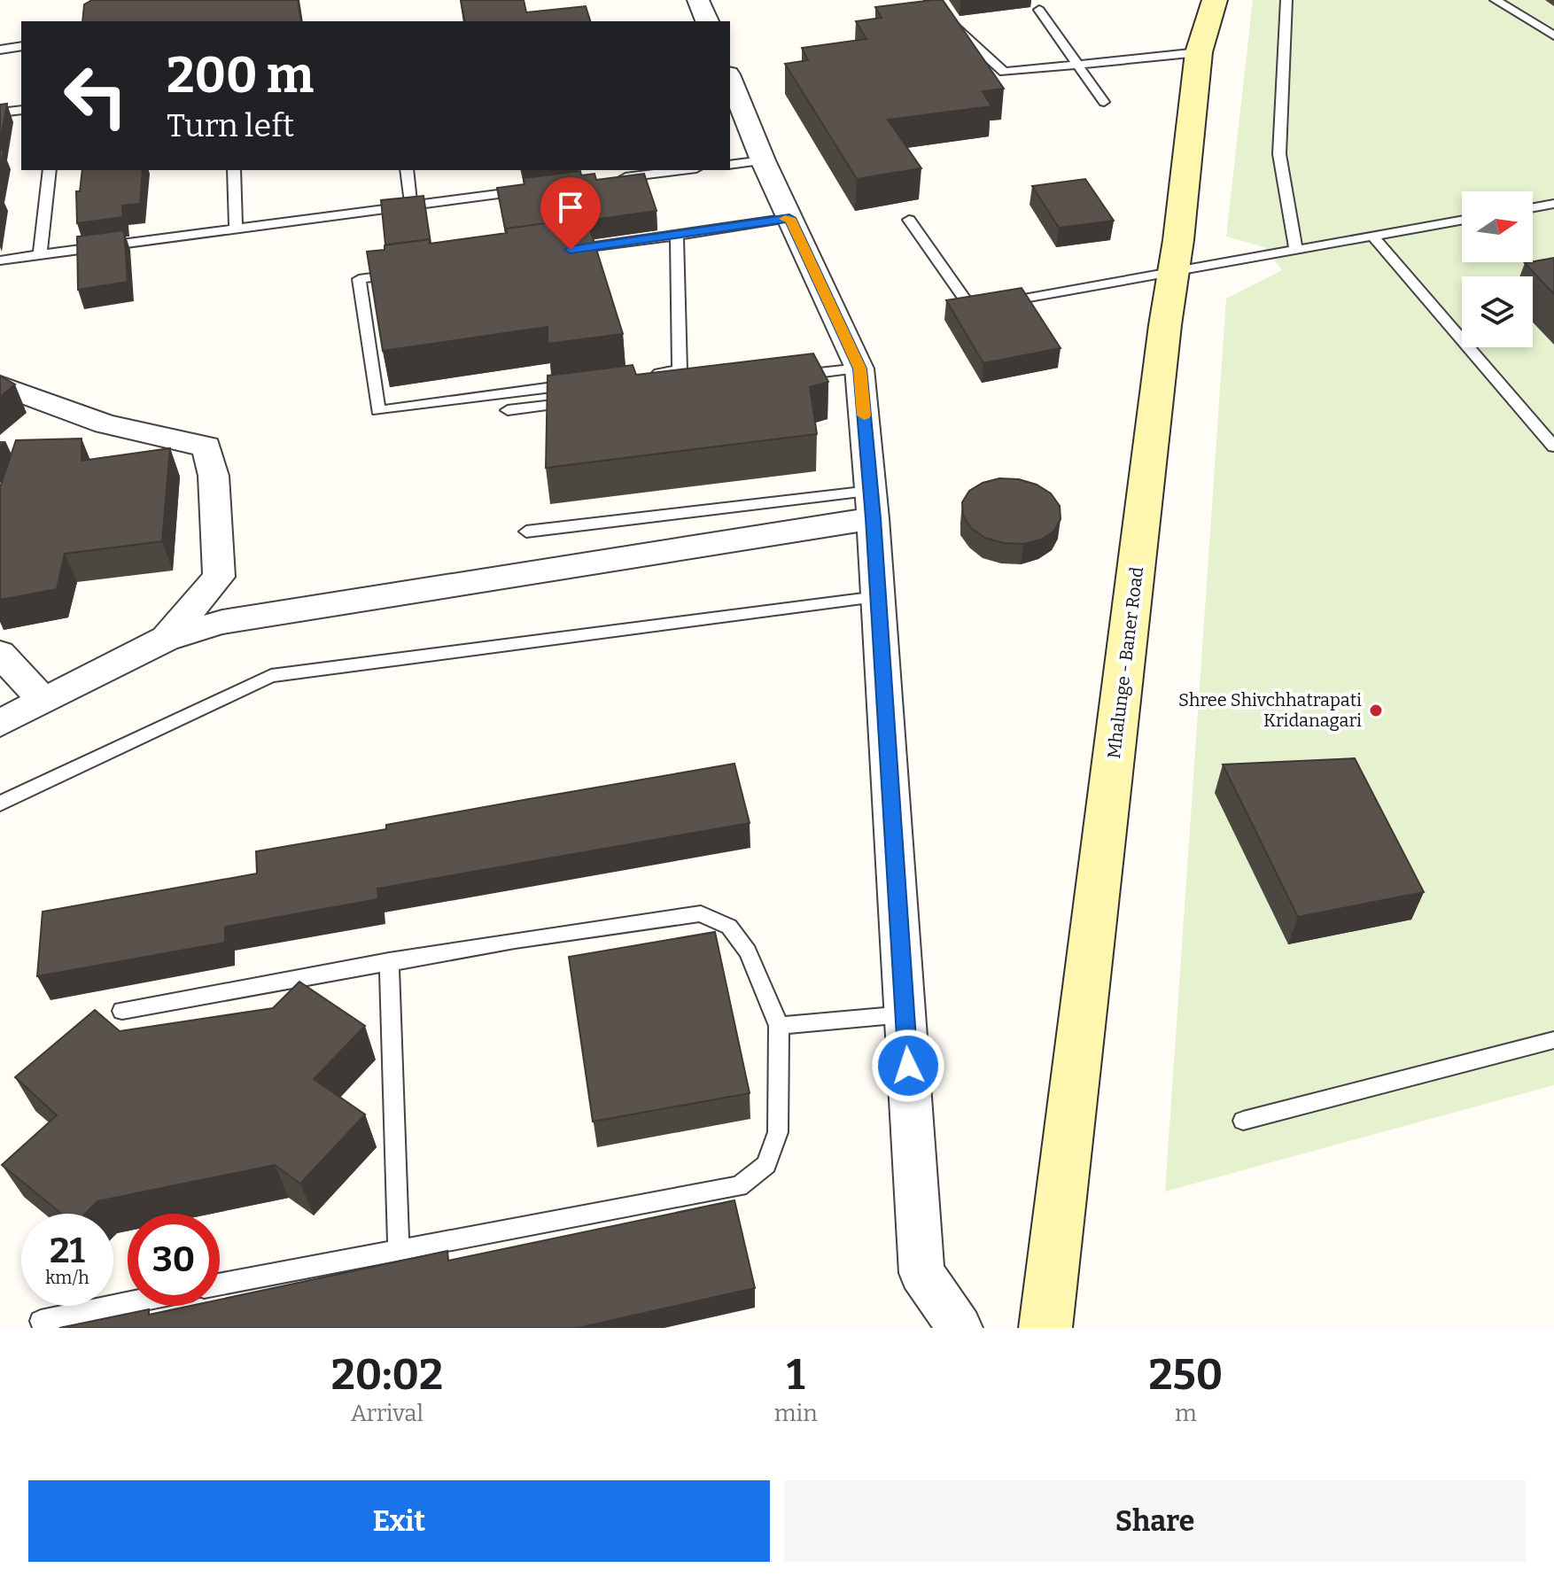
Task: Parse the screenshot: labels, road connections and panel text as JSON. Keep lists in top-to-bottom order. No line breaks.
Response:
{"streets":{"main road":["Mhalunge - Baner Road"]},"places":["Shree Shivchhatrapati Kridanagari"],"north":"right","page":{"turn":["200 m","Turn left"],"speed":"21 km/h","limit":"30","eta":["20:02","Arrival","1","min","250","m"],"buttons":["Exit","Share"]}}
